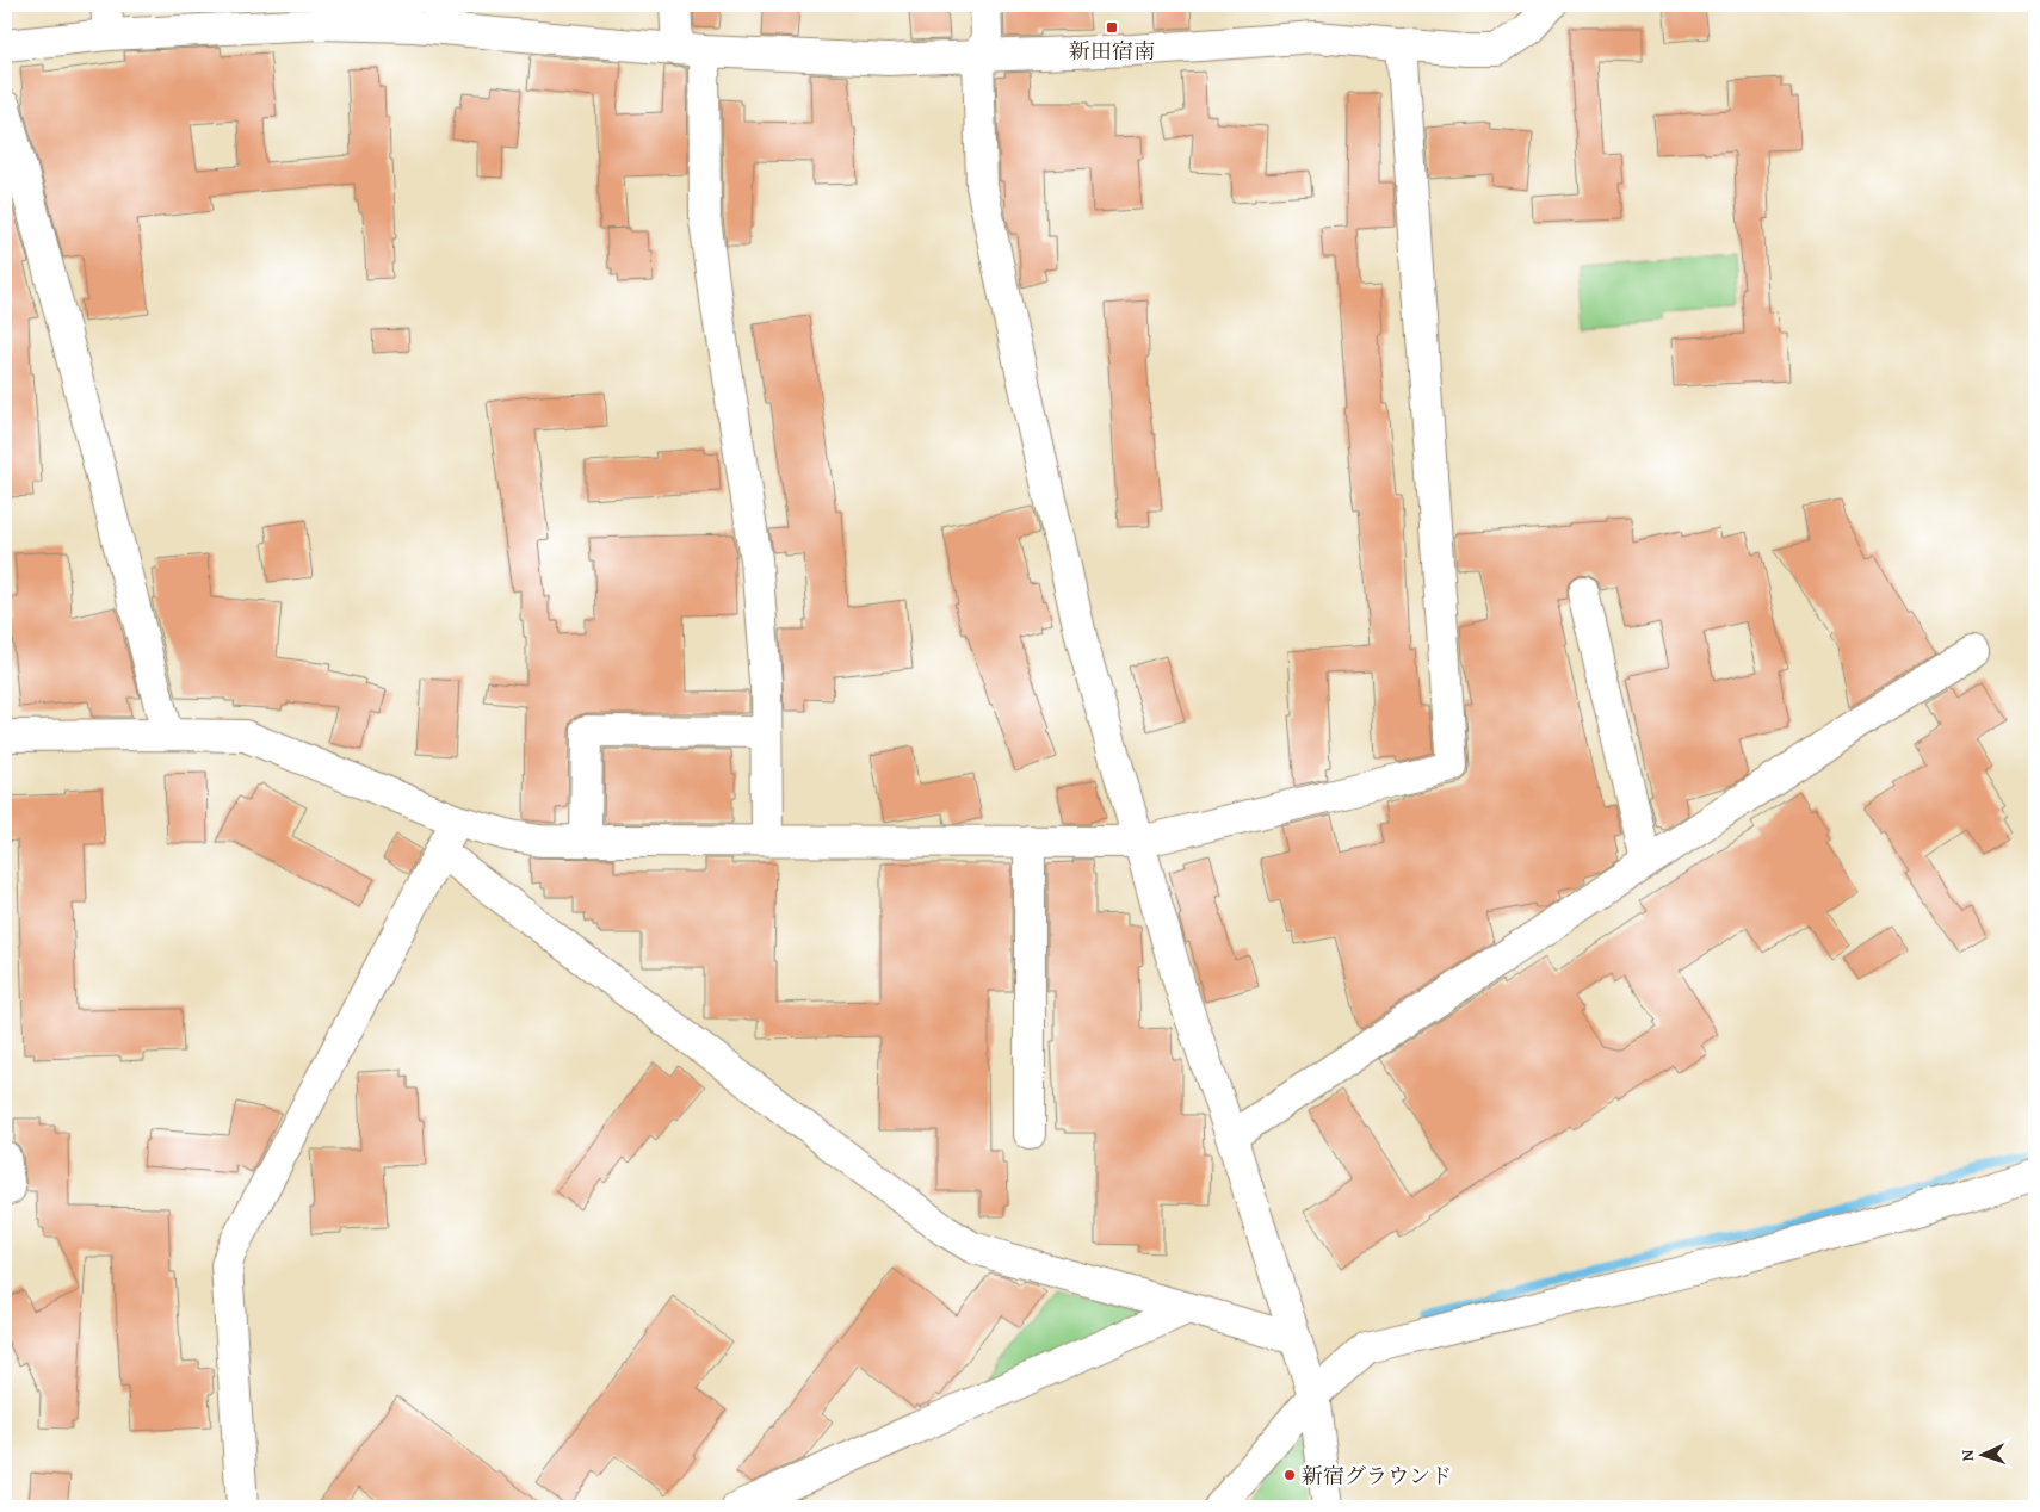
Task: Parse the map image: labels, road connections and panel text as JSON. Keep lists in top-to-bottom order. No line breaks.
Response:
{"places":{"transit":["新田宿南"],"other":["新宿グラウンド"]},"north":"left"}
